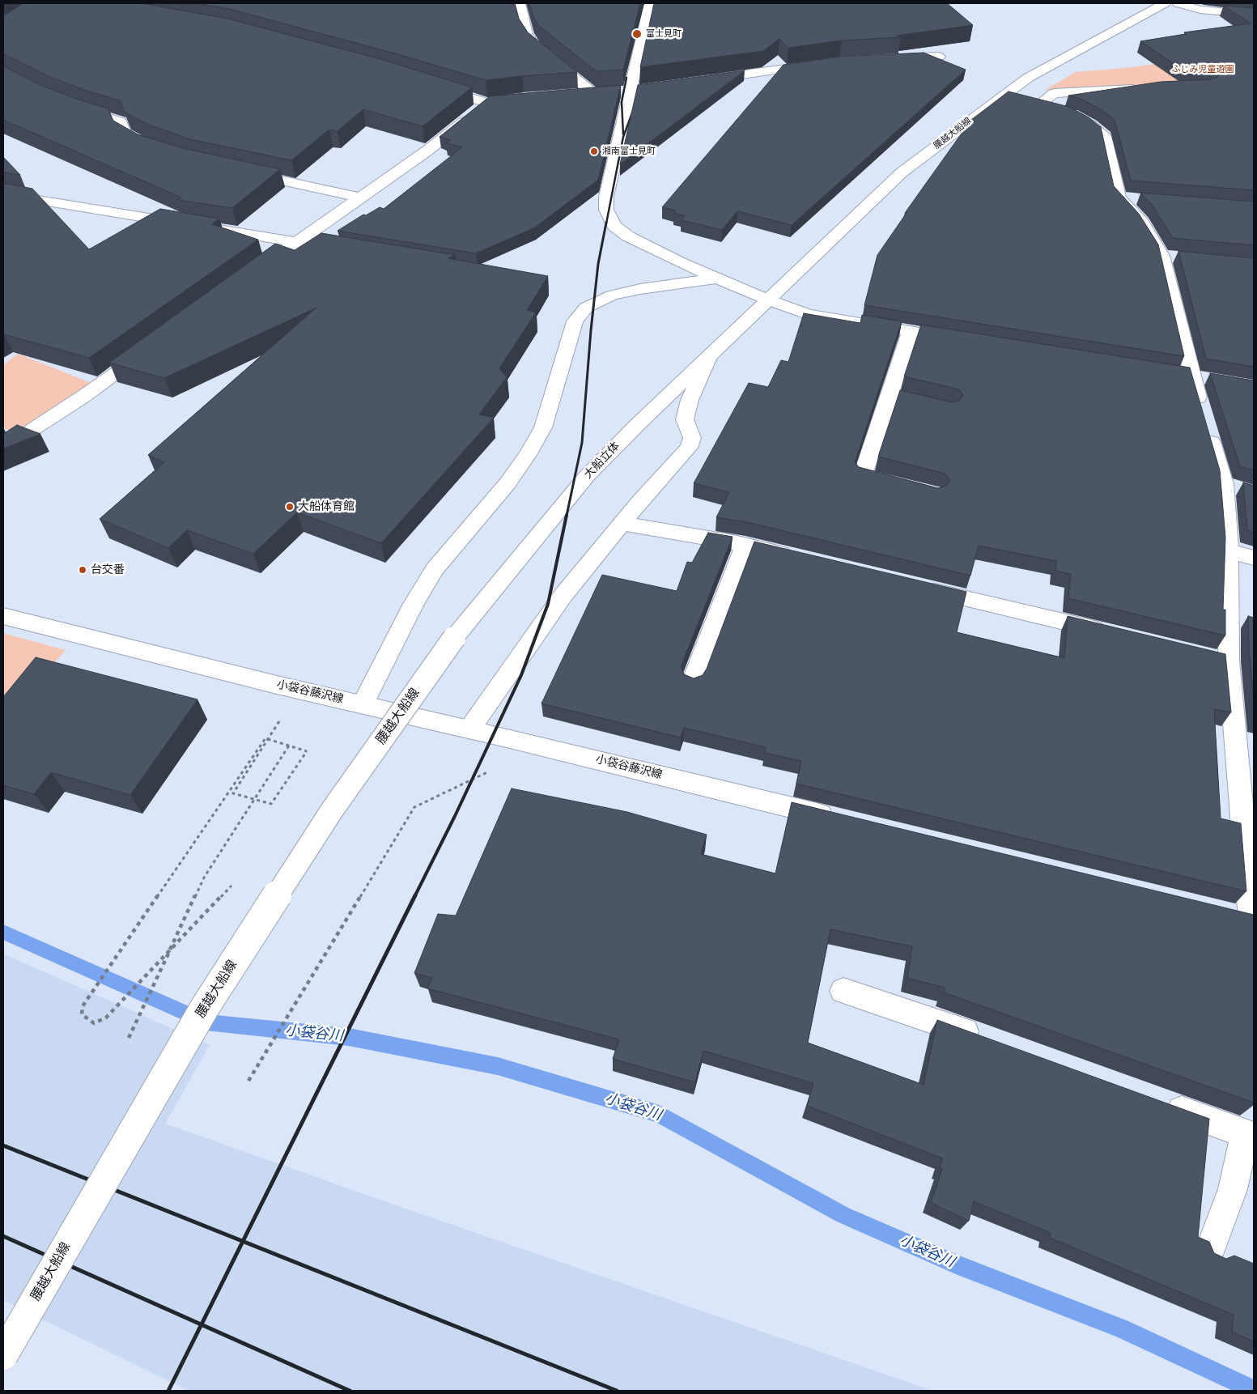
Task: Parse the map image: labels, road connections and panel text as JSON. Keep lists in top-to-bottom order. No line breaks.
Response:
{"streets":{"street":["腰越大船線","大船立体","小袋谷藤沢線"]},"crossings":[["腰越大船線","大船立体"]],"water":["小袋谷川"],"parks":["ふじみ児童遊園"],"places":["富士見町","湘南富士見町","大船体育館","台交番"]}
